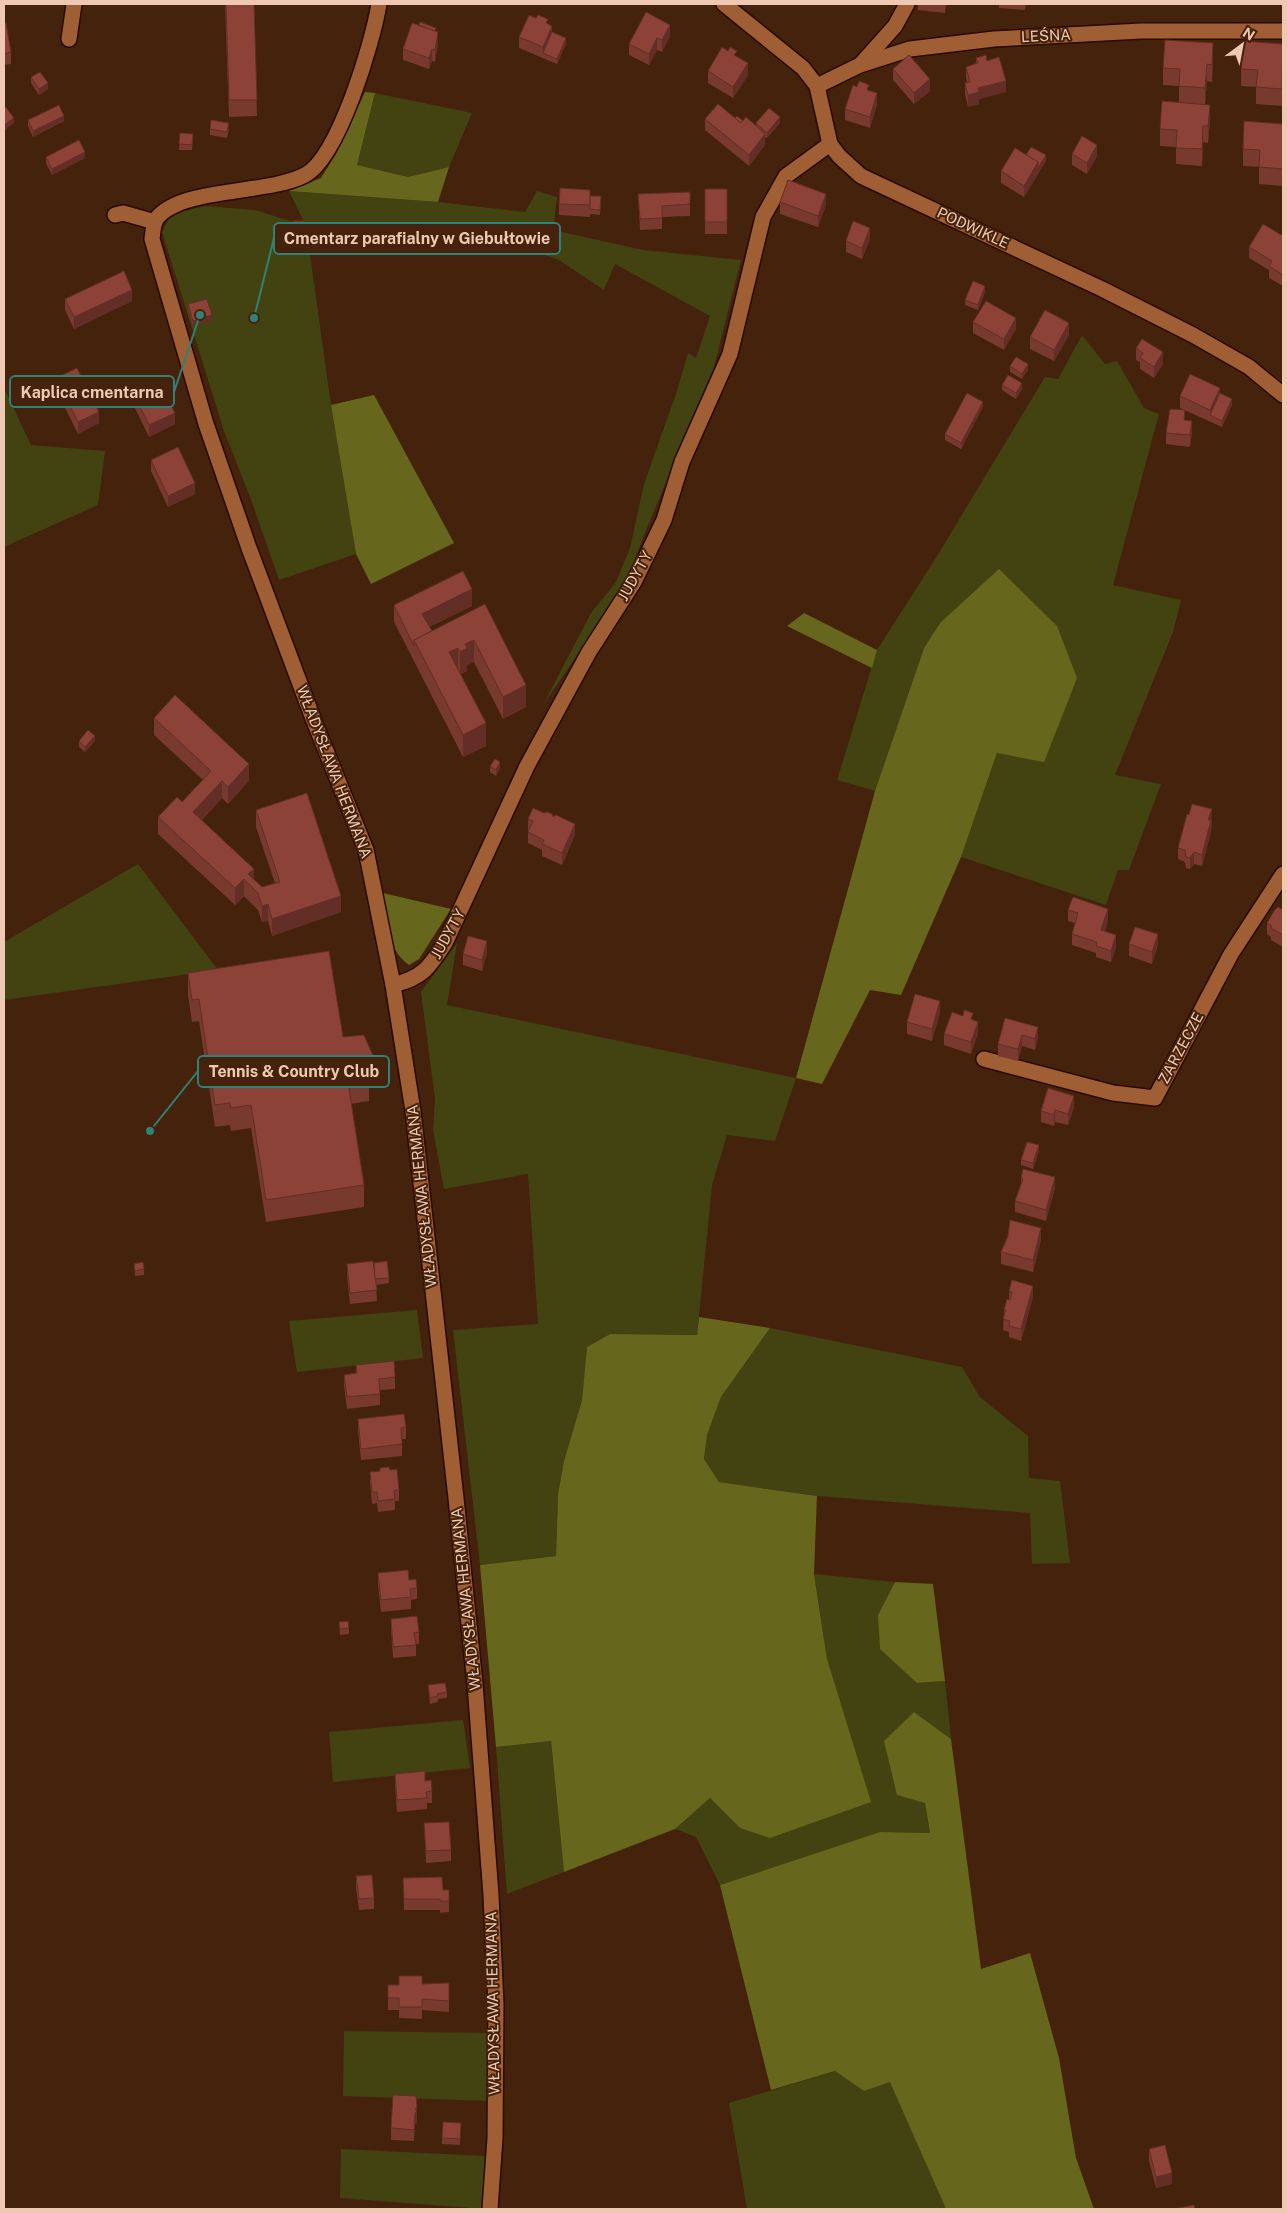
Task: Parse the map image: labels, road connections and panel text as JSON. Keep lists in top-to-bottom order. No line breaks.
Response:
{"streets":{"street":["LEŚNA","PODWIKLE","JUDYTY","WŁADYSŁAWA HERMANA","ZARZECZE"]},"crossings":[["LEŚNA","PODWIKLE"],["PODWIKLE","JUDYTY"],["JUDYTY","WŁADYSŁAWA HERMANA"]],"places":["Kaplica cmentarna","Cmentarz parafialny w Giebułtowie","Tennis & Country Club"],"north":"top right"}
